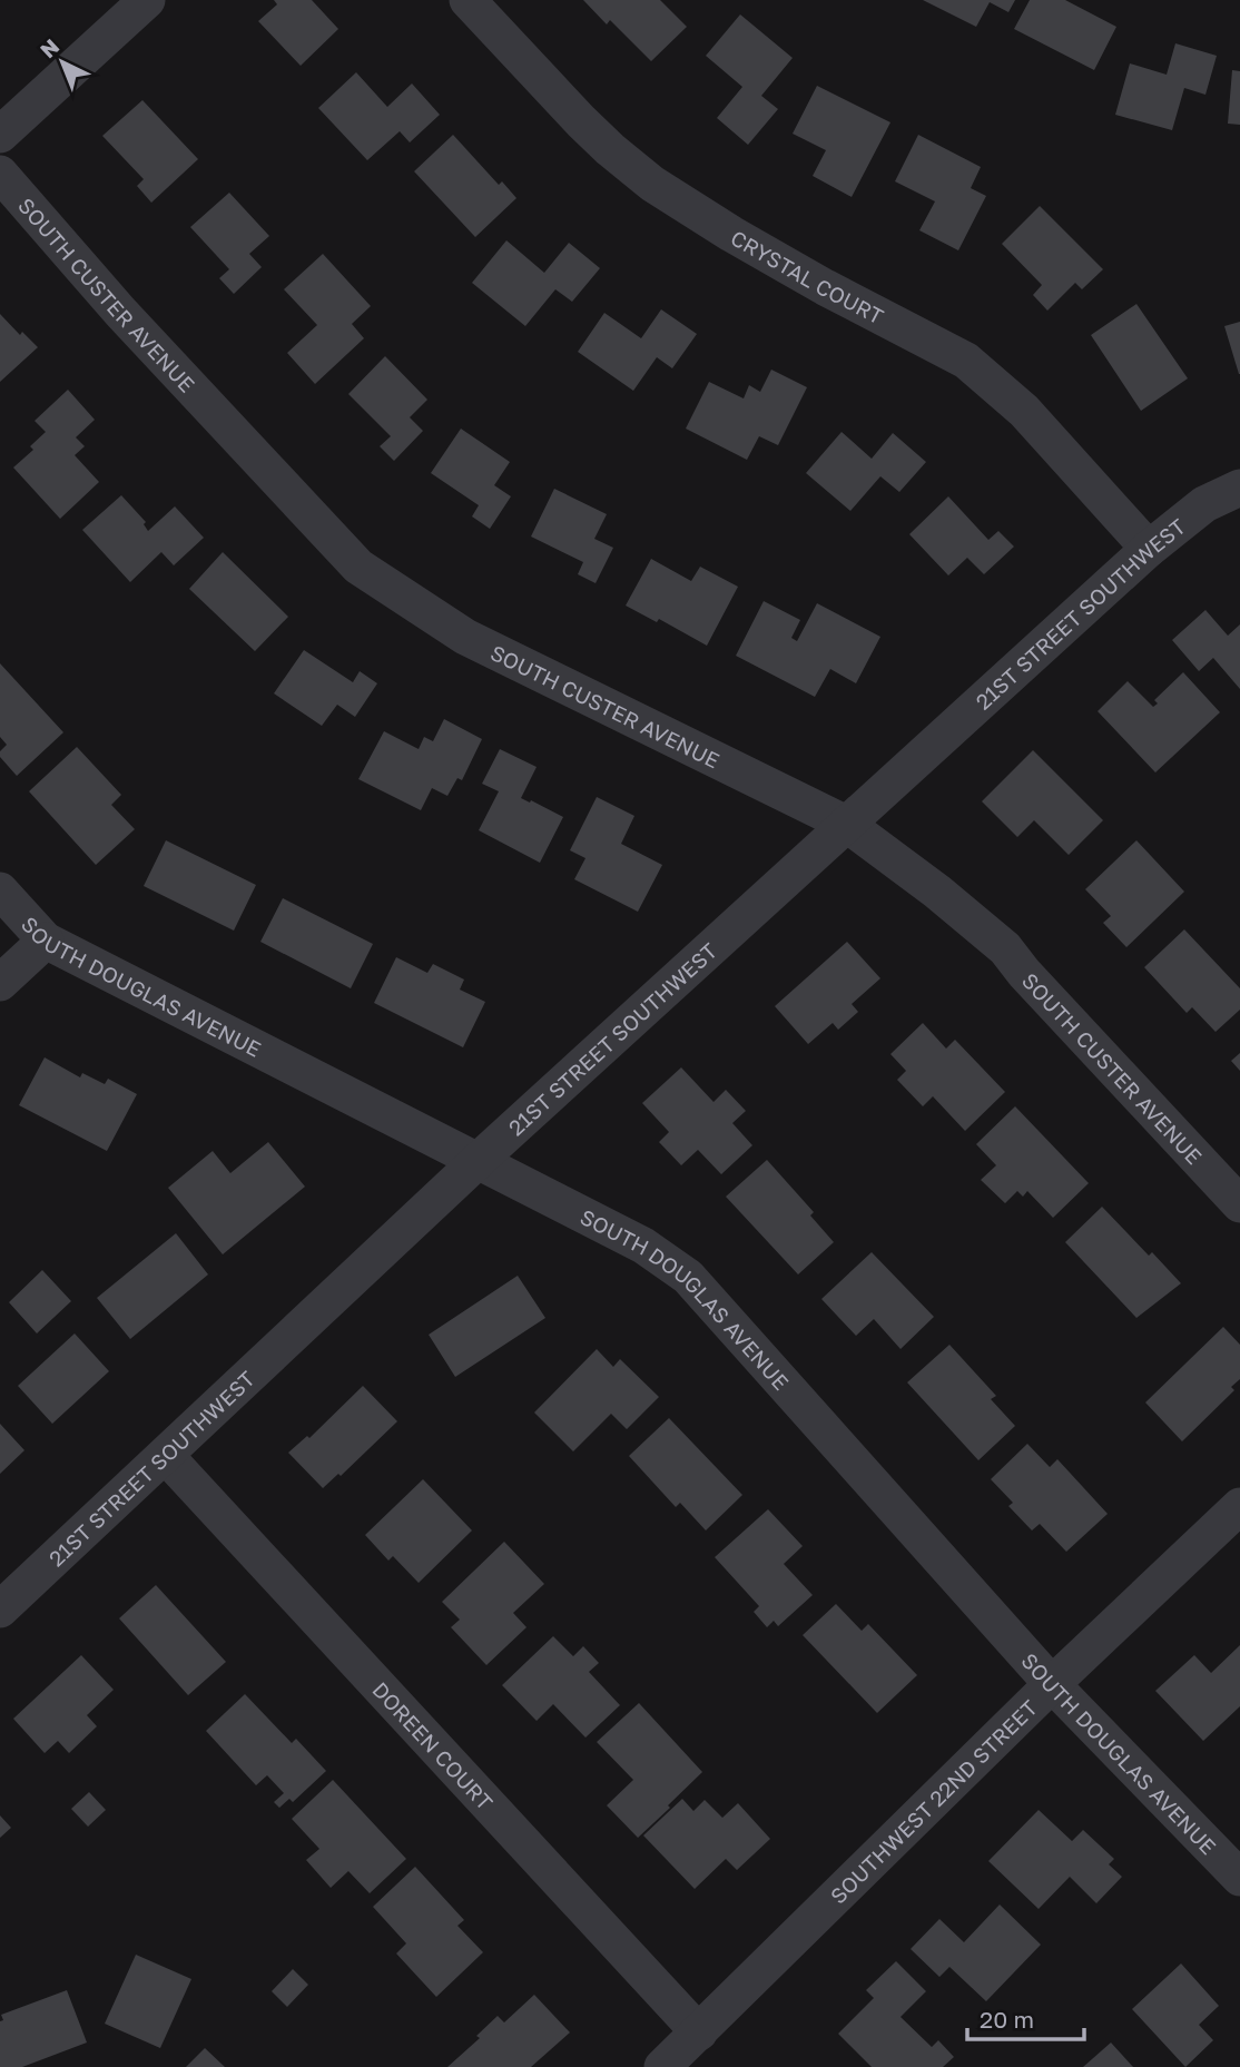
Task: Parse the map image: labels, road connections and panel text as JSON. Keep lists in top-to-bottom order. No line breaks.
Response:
{"streets":{"street":["CRYSTAL COURT","SOUTH CUSTER AVENUE","21ST STREET SOUTHWEST","SOUTH DOUGLAS AVENUE","DOREEN COURT","SOUTHWEST 22ND STREET"]},"crossings":[["CRYSTAL COURT","21ST STREET SOUTHWEST"],["SOUTH CUSTER AVENUE","21ST STREET SOUTHWEST"],["21ST STREET SOUTHWEST","SOUTH DOUGLAS AVENUE"],["21ST STREET SOUTHWEST","DOREEN COURT"],["SOUTH DOUGLAS AVENUE","SOUTHWEST 22ND STREET"],["DOREEN COURT","SOUTHWEST 22ND STREET"]],"scale_bar":"20 m","north":"top left"}
